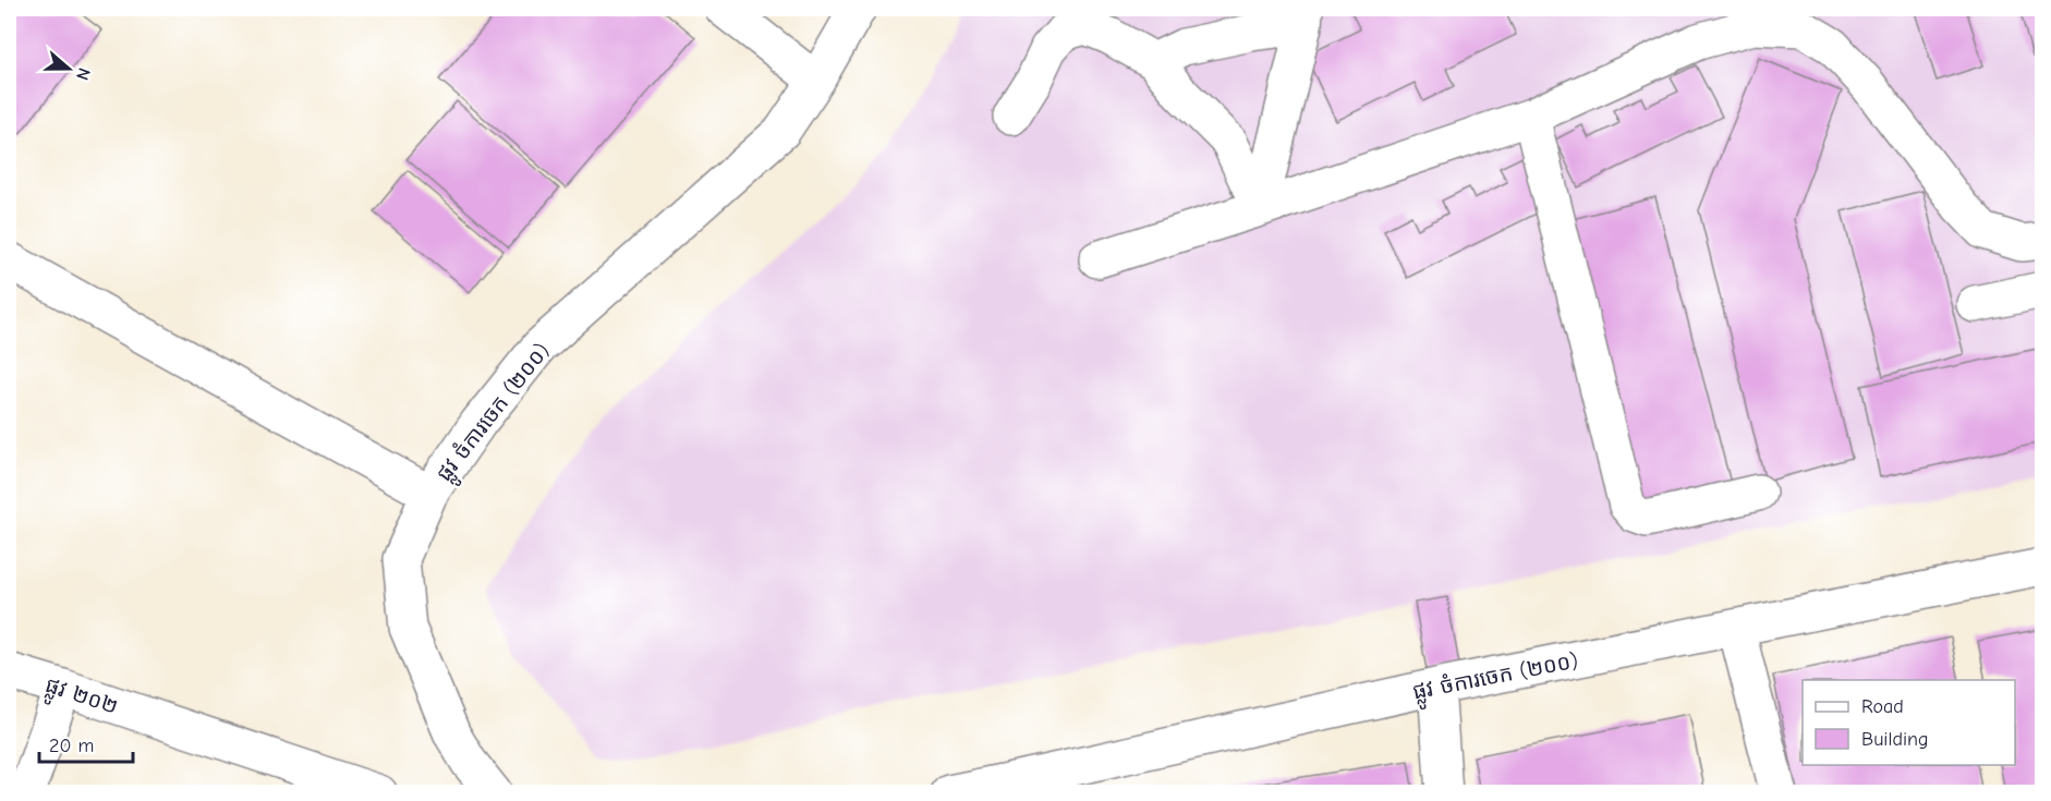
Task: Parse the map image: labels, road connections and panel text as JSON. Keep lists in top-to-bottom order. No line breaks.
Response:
{"streets":{"street":["ផ្លូវ ចំការចេក (២០០)","ផ្លូវ ២០២"]},"legend":["Road","Building"],"scale_bar":"20 m","north":"right"}
